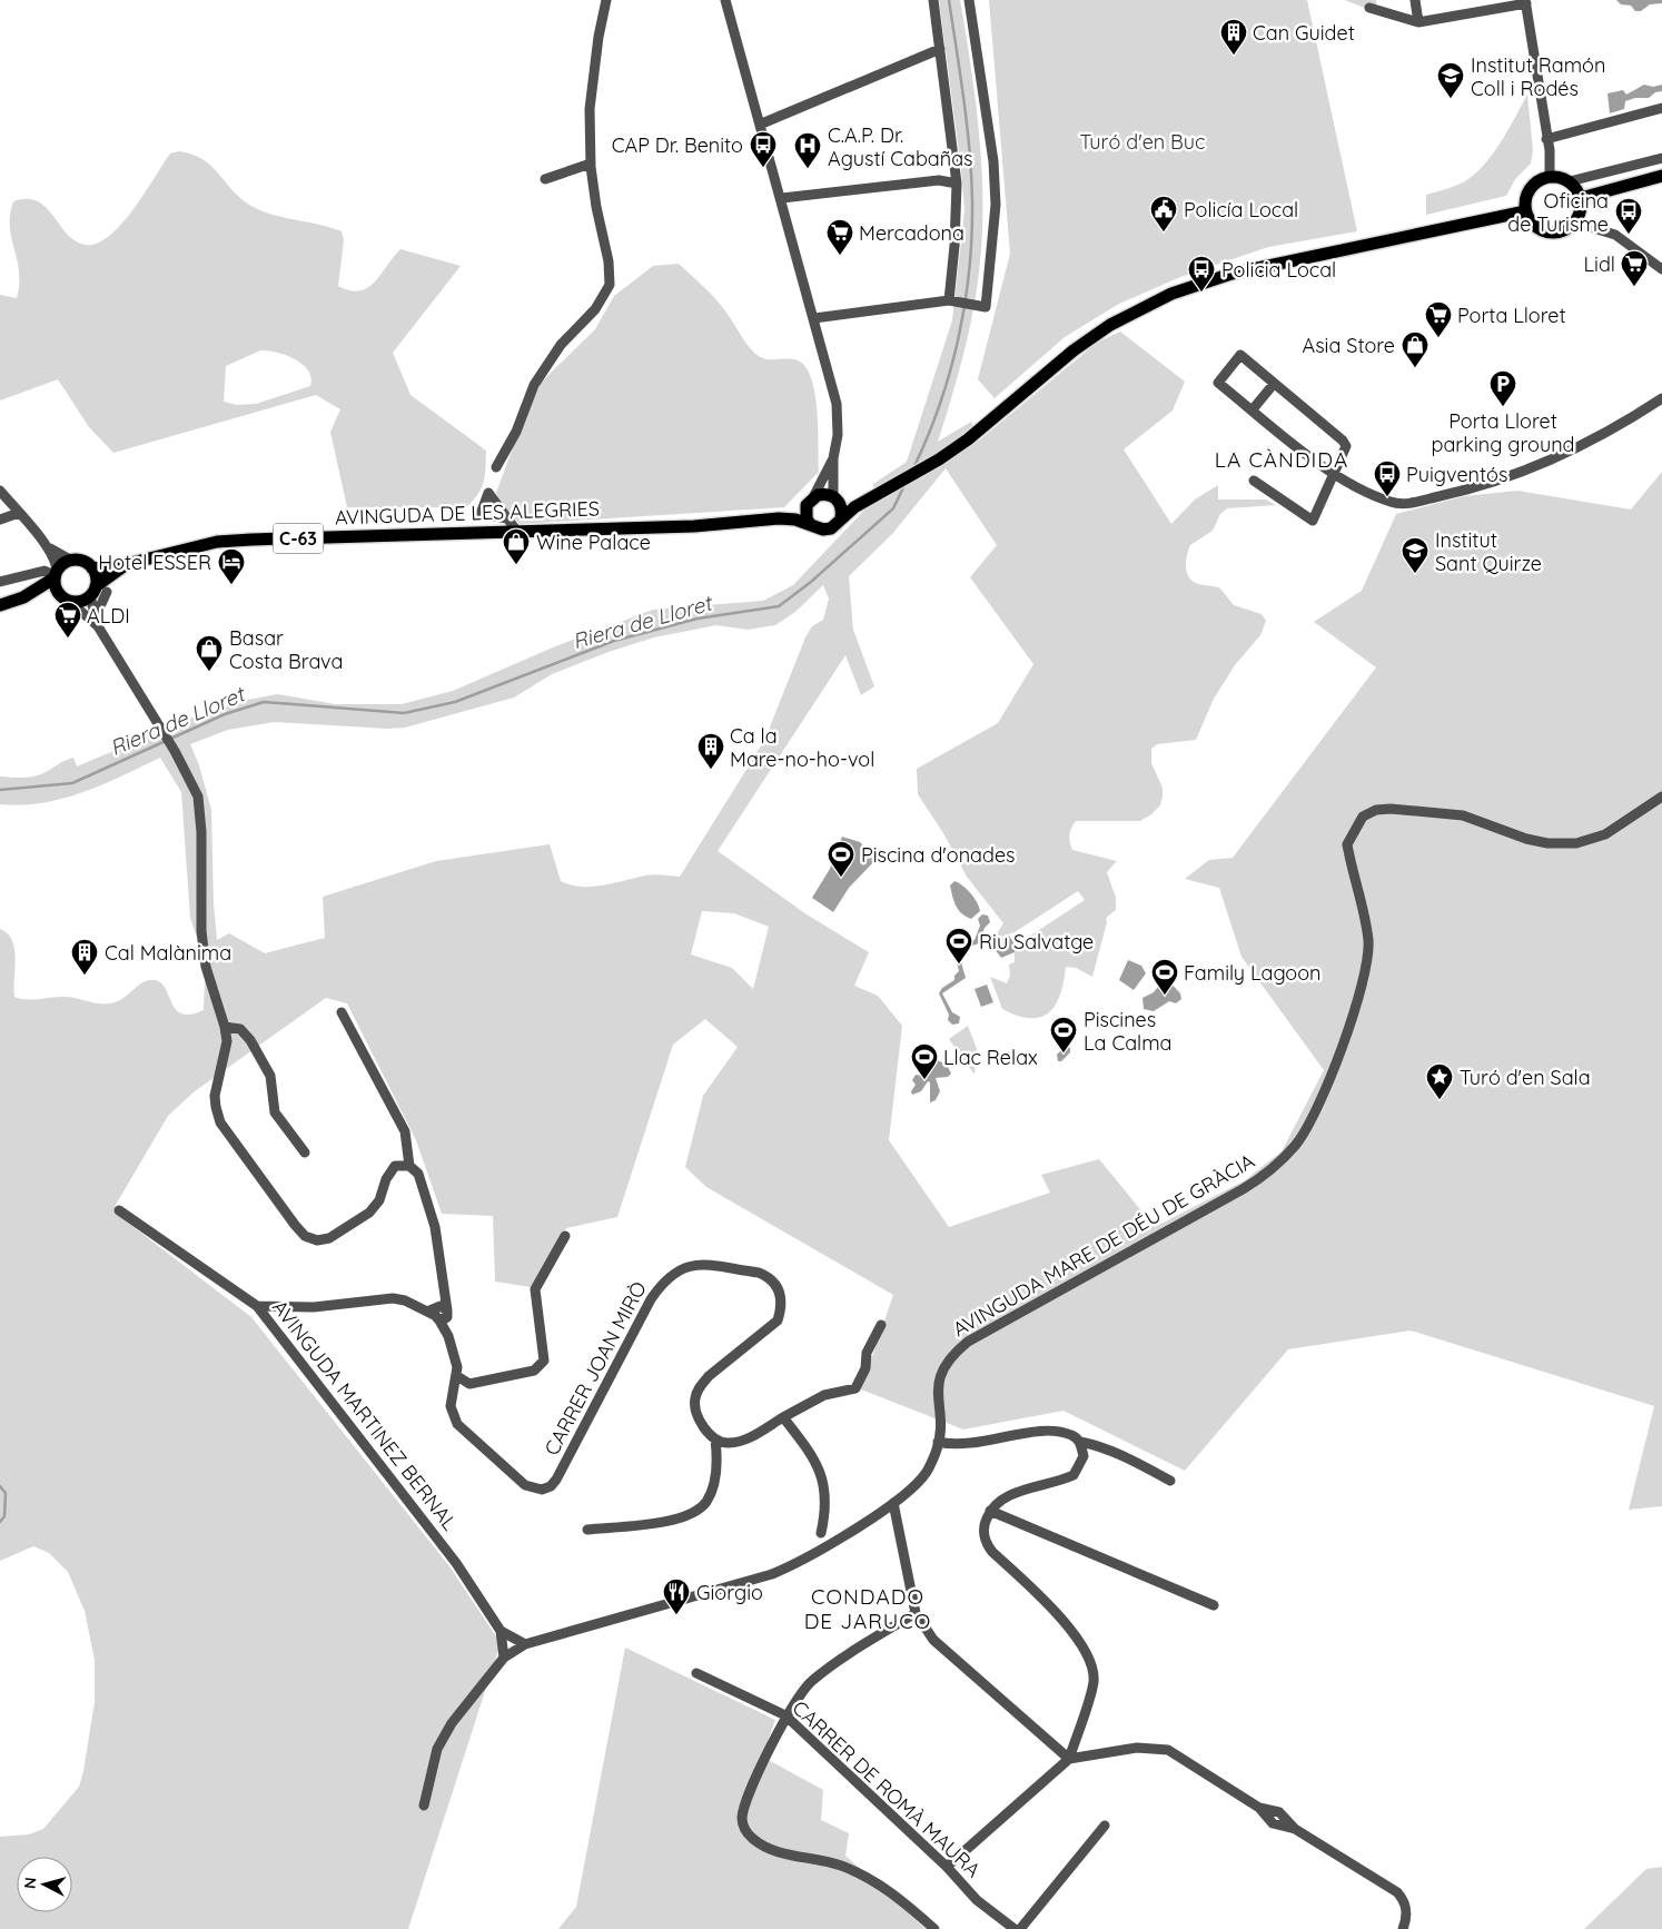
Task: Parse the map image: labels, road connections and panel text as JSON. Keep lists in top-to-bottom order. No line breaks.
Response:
{"streets":{"main road":["AVINGUDA DE LES ALEGRIES","C-63"],"street":["AVINGUDA MARE DE DÉU DE GRÀCIA","CARRER JOAN MIRÒ","AVINGUDA MARTINEZ BERNAL","CARRER DE ROMÀ MAURA"]},"crossings":[["AVINGUDA DE LES ALEGRIES","C-63"],["AVINGUDA MARE DE DÉU DE GRÀCIA","AVINGUDA MARTINEZ BERNAL"]],"districts":["LA CÀNDIDA","CONDADO DE JARUCO"],"water":["Riera de Lloret"],"parks":["Turó d'en Buc"],"places":{"building":["Can Guidet","Ca la Mare-no-ho-vol","Cal Malànima"],"school or university":["Institut Ramón Coll i Rodés","Institut Sant Quirze"],"bus stop":["CAP Dr. Benito","Oficina de Turisme","Policia Local","Puigventós"],"hospital":["C.A.P. Dr. Agustí Cabañas"],"public building":["Policía Local"],"supermarket":["Mercadona","Lidl","Porta Lloret","ALDI"],"shop":["Asia Store","Wine Palace","Basar Costa Brava"],"parking":["Porta Lloret parking ground"],"hotel":["Hotel ESSER"],"sports":["Piscina d'onades","Riu Salvatge","Family Lagoon","Piscines La Calma","Llac Relax"],"place":["Turó d'en Sala"],"restaurant":["Giorgio"]},"north":"left"}
